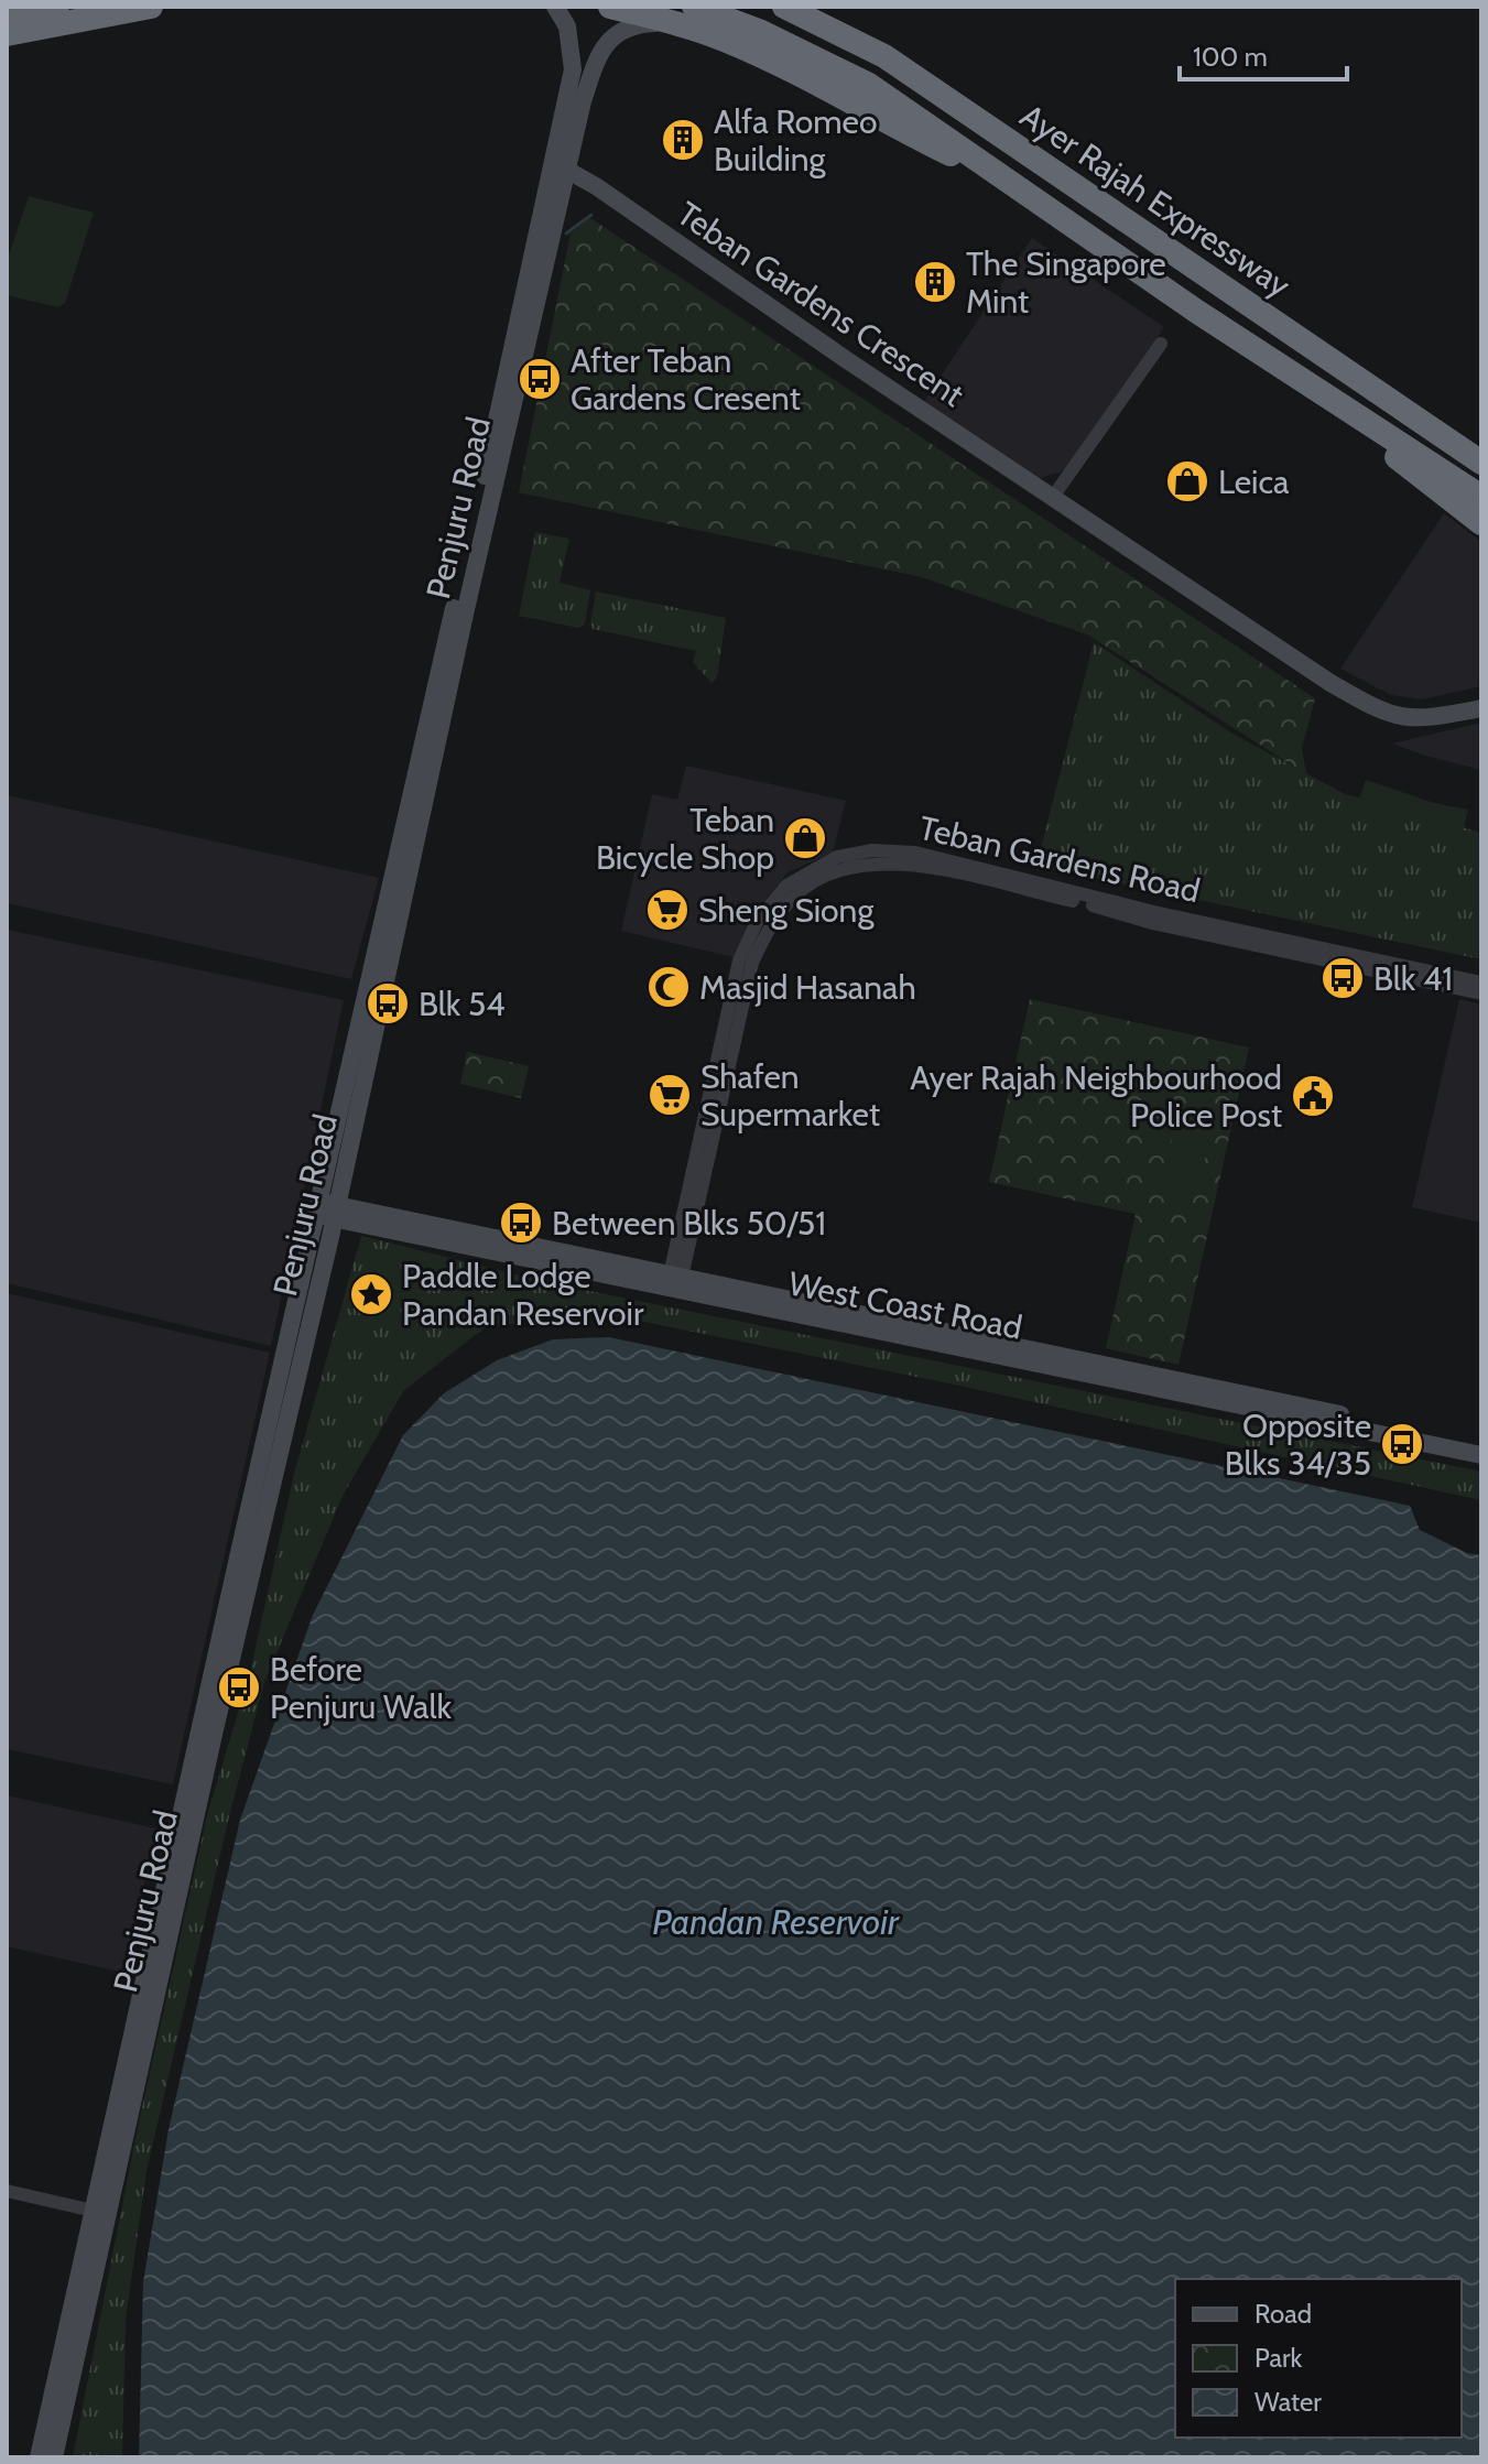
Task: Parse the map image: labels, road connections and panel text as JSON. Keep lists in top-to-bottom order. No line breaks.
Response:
{"streets":{"highway":["Ayer Rajah Expressway"],"main road":["Teban Gardens Crescent","Penjuru Road","West Coast Road"],"street":["Teban Gardens Road"]},"crossings":[["Ayer Rajah Expressway","Penjuru Road"],["Teban Gardens Crescent","Penjuru Road"],["Penjuru Road","West Coast Road"],["Teban Gardens Road","West Coast Road"]],"water":["Pandan Reservoir"],"places":{"building":["Alfa Romeo Building","The Singapore Mint"],"bus stop":["After Teban Gardens Cresent","Blk 41","Blk 54","Between Blks 50/51","Opposite Blks 34/35","Before Penjuru Walk"],"shop":["Leica","Teban Bicycle Shop"],"supermarket":["Sheng Siong","Shafen Supermarket"],"mosque":["Masjid Hasanah"],"public building":["Ayer Rajah Neighbourhood Police Post"],"place":["Paddle Lodge Pandan Reservoir"]},"legend":["Road","Park","Water"],"scale_bar":"100 m"}
